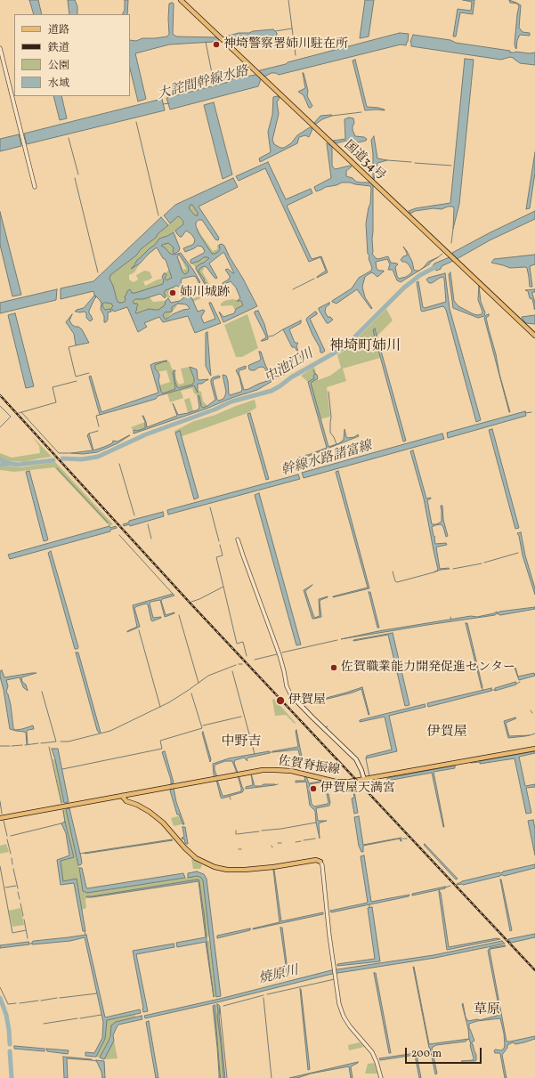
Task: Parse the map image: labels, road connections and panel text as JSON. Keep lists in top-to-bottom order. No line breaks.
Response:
{"streets":{"main road":["国道34号","佐賀脊振線"]},"districts":["神埼町姉川","伊賀屋","中野吉","草原"],"water":["大詫間幹線水路","中池江川","幹線水路諸富線","焼原川"],"places":["神埼警察署姉川駐在所","姉川城跡","佐賀職業能力開発促進センター","伊賀屋","伊賀屋天満宮"],"legend":["道路","鉄道","公園","水域"],"scale_bar":"200 m"}
